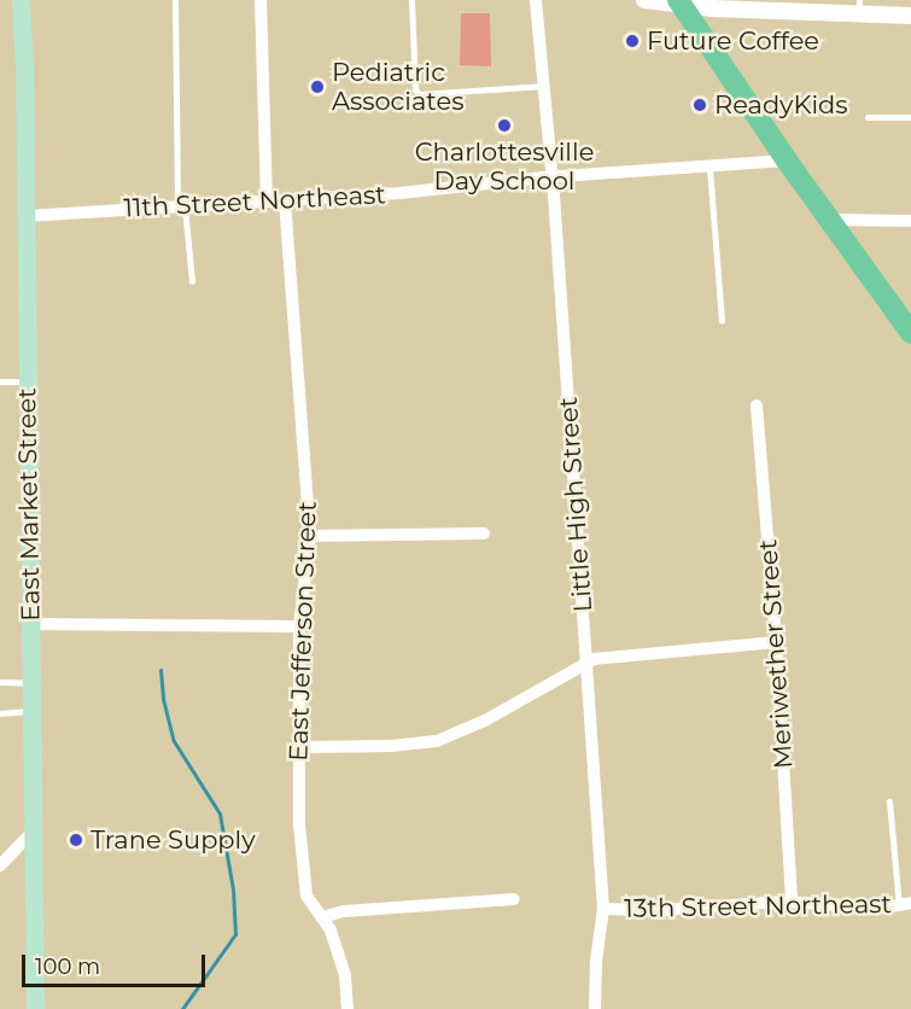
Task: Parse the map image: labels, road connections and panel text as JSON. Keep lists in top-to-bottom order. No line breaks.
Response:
{"streets":{"main road":["East Market Street"],"street":["11th Street Northeast","Little High Street","East Jefferson Street","Meriwether Street","13th Street Northeast"]},"crossings":[["11th Street Northeast","East Market Street"],["11th Street Northeast","Little High Street"],["11th Street Northeast","East Jefferson Street"],["Little High Street","13th Street Northeast"],["Meriwether Street","13th Street Northeast"]],"places":["Future Coffee","Pediatric Associates","ReadyKids","Charlottesville Day School","Trane Supply"],"scale_bar":"100 m"}
